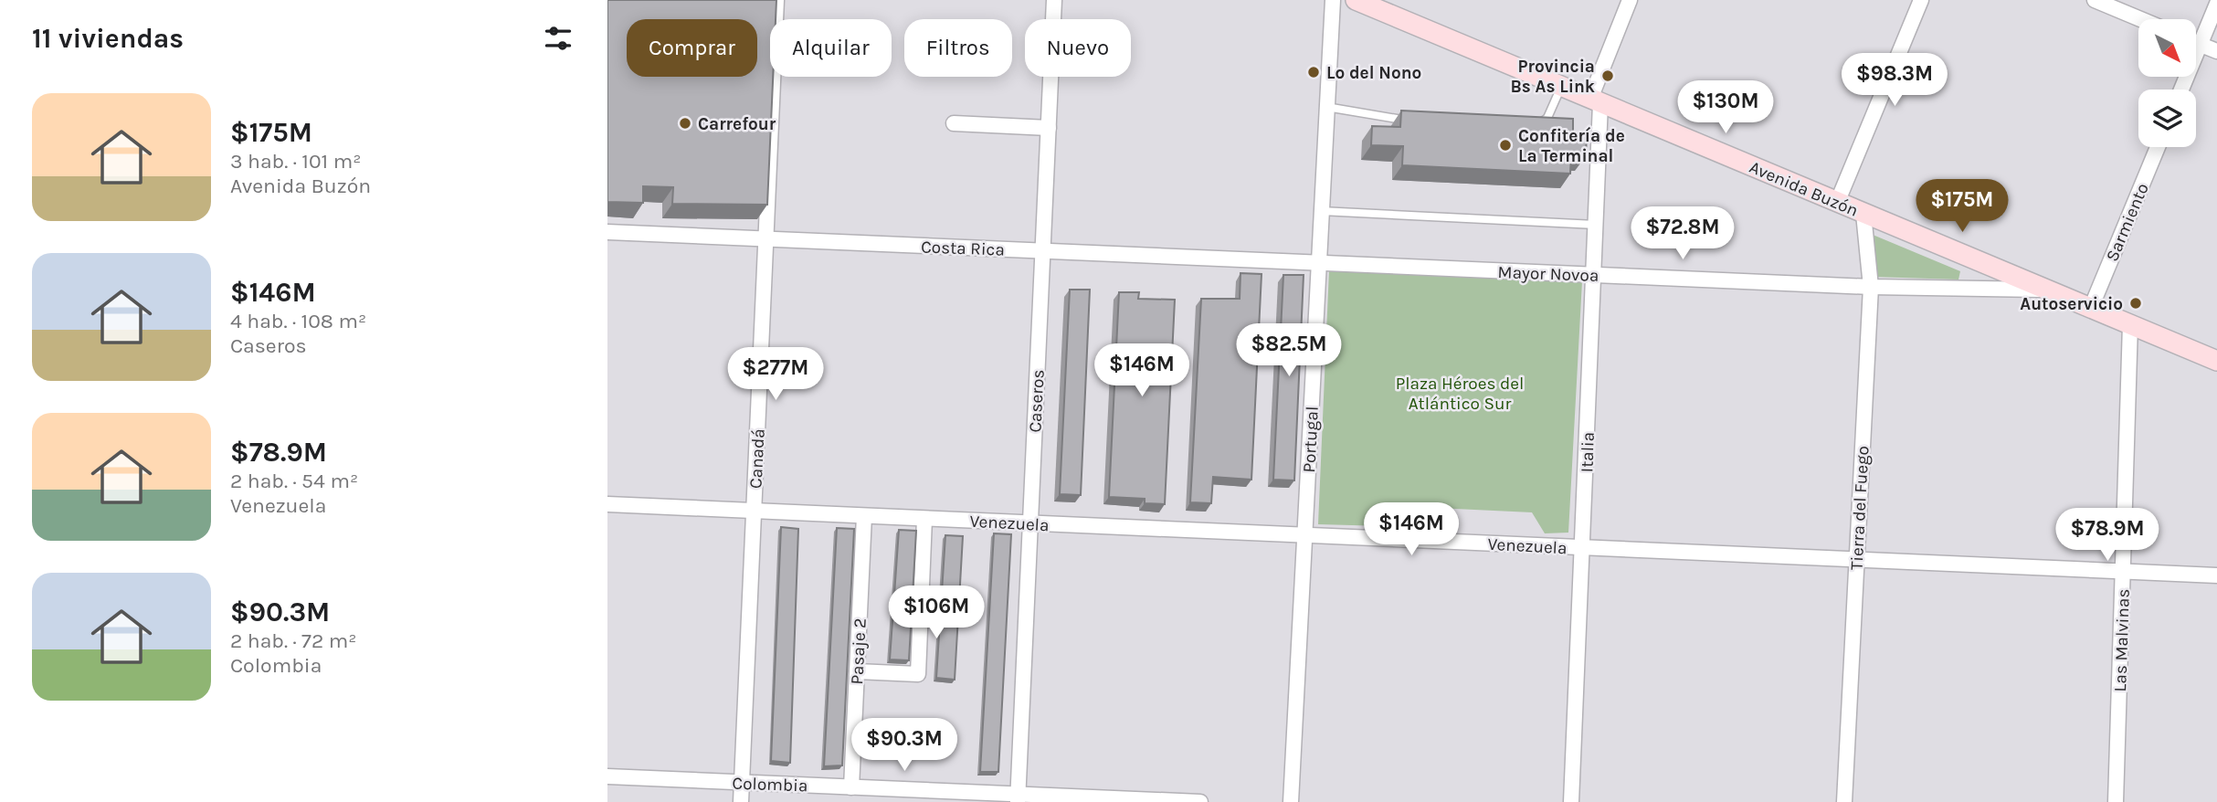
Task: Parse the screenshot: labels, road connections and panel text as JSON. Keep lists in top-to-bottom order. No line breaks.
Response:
{"streets":{"main road":["Avenida Buzón"],"street":["Sarmiento","Costa Rica","Mayor Novoa","Caseros","Portugal","Italia","Canadá","Tierra del Fuego","Venezuela","Las Malvinas","Pasaje 2","Colombia"]},"crossings":[["Avenida Buzón","Sarmiento"],["Avenida Buzón","Mayor Novoa"],["Avenida Buzón","Italia"],["Avenida Buzón","Tierra del Fuego"],["Avenida Buzón","Las Malvinas"],["Costa Rica","Mayor Novoa"],["Costa Rica","Caseros"],["Costa Rica","Portugal"],["Costa Rica","Canadá"],["Mayor Novoa","Portugal"],["Mayor Novoa","Italia"],["Mayor Novoa","Tierra del Fuego"],["Caseros","Venezuela"],["Caseros","Colombia"],["Portugal","Venezuela"],["Italia","Venezuela"],["Canadá","Venezuela"],["Canadá","Colombia"],["Tierra del Fuego","Venezuela"],["Venezuela","Las Malvinas"],["Venezuela","Pasaje 2"],["Pasaje 2","Colombia"]],"parks":["Plaza Héroes del Atlántico Sur"],"places":["Lo del Nono","Provincia Bs As Link","Carrefour","Confitería de La Terminal","Autoservicio"],"north":"bottom right","page":{"heading":"11 viviendas","chip":["Comprar","Alquilar","Filtros","Nuevo"],"price":["$98.3M","$130M","$175M","$72.8M","$82.5M","$146M","$277M","$146M","$78.9M","$106M","$90.3M"],"list":[{"name":"$175M","note":"3 hab. · 101 m² · Avenida Buzón"},{"name":"$146M","note":"4 hab. · 108 m² · Caseros"},{"name":"$78.9M","note":"2 hab. · 54 m² · Venezuela"},{"name":"$90.3M","note":"2 hab. · 72 m² · Colombia"}]}}
